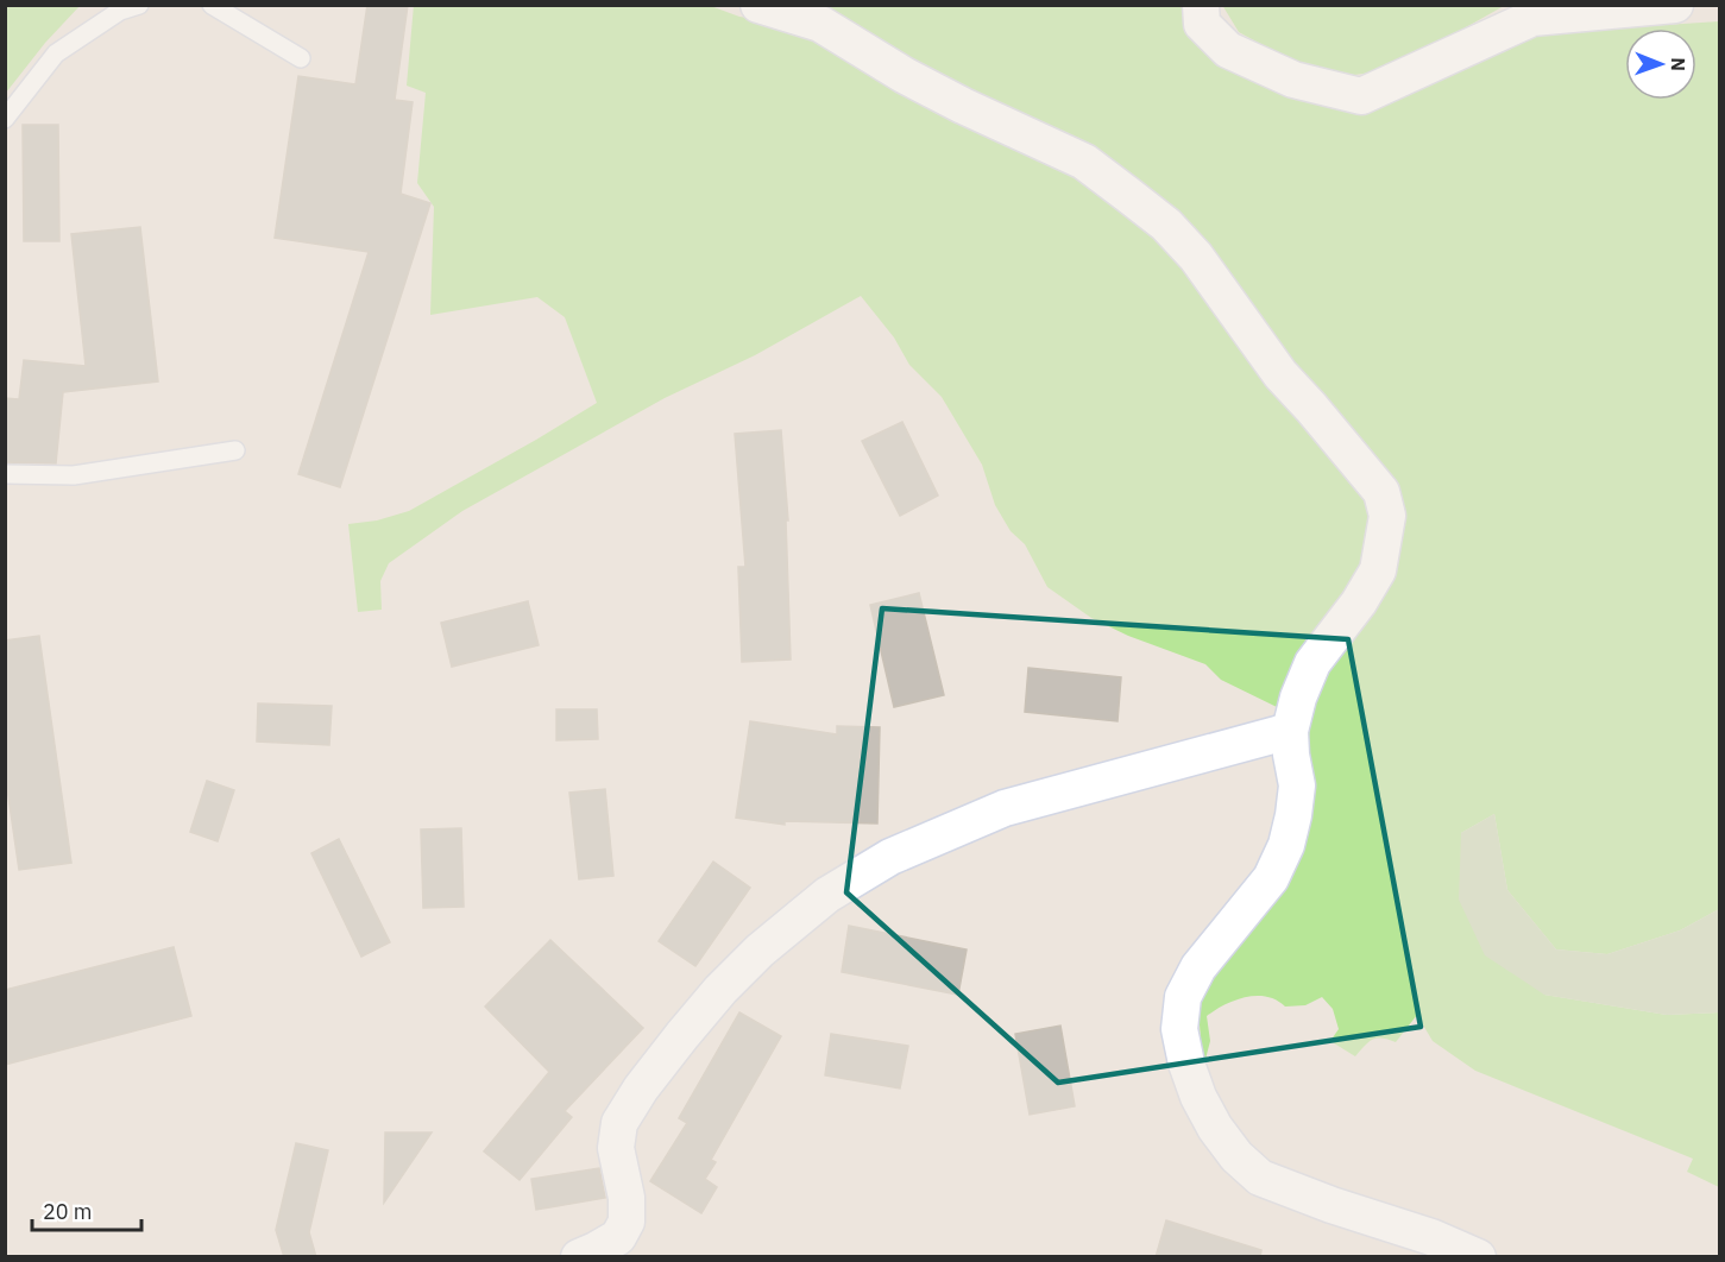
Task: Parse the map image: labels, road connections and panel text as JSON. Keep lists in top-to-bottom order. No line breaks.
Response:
{"scale_bar":"20 m","north":"right"}
